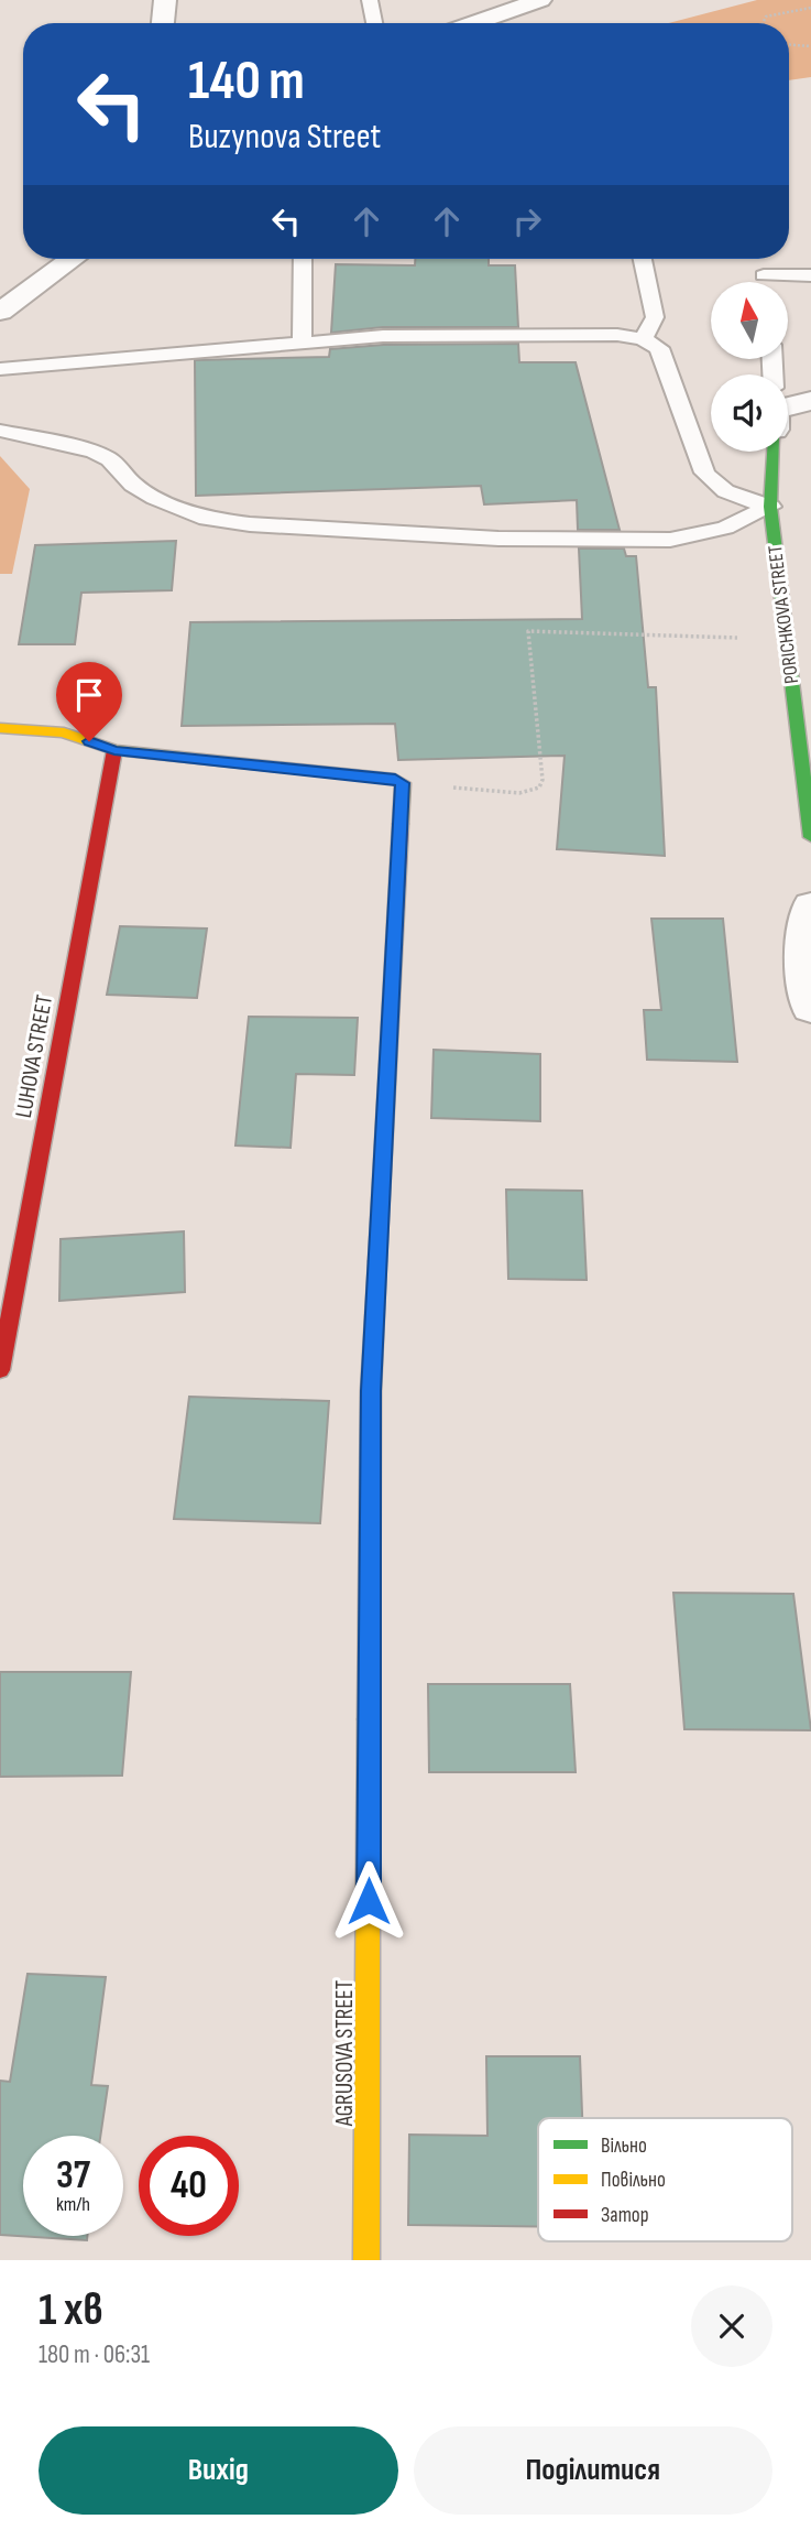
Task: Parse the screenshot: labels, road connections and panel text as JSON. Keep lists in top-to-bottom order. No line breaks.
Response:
{"streets":{"street":["PORICHKOVA STREET","LUHOVA STREET","AGRUSOVA STREET"]},"legend":["Вільно","Повільно","Затор"],"north":"top","page":{"turn":["140 m","Buzynova Street"],"speed":"37 km/h","limit":"40","heading":["1 хв","180 m · 06:31"],"buttons":["Вихід","Поділитися"]}}
